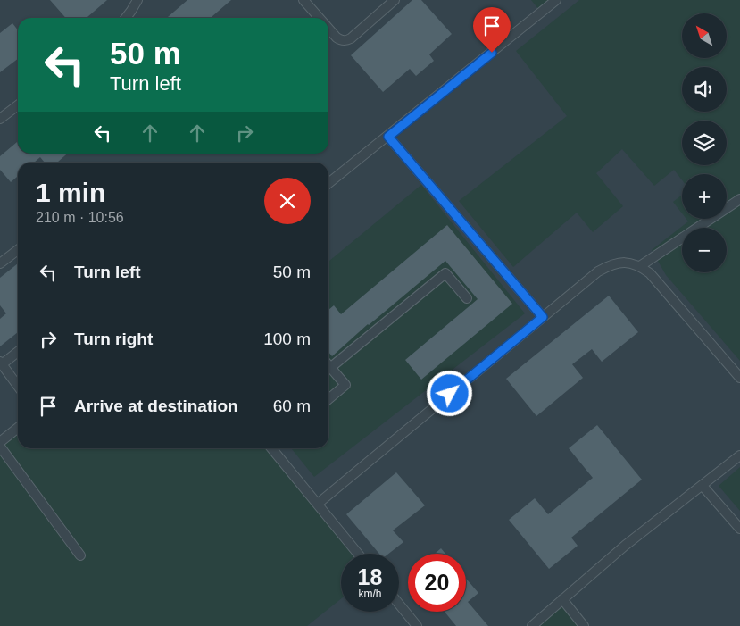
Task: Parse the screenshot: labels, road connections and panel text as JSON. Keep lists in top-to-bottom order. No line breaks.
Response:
{"north":"top left","page":{"map_buttons":["+","−"],"turn":["50 m","Turn left"],"heading":["1 min","210 m · 10:56"],"list":[{"name":"Turn left","value":"50 m"},{"name":"Turn right","value":"100 m"},{"name":"Arrive at destination","value":"60 m"}],"speed":"18 km/h","limit":"20"}}
